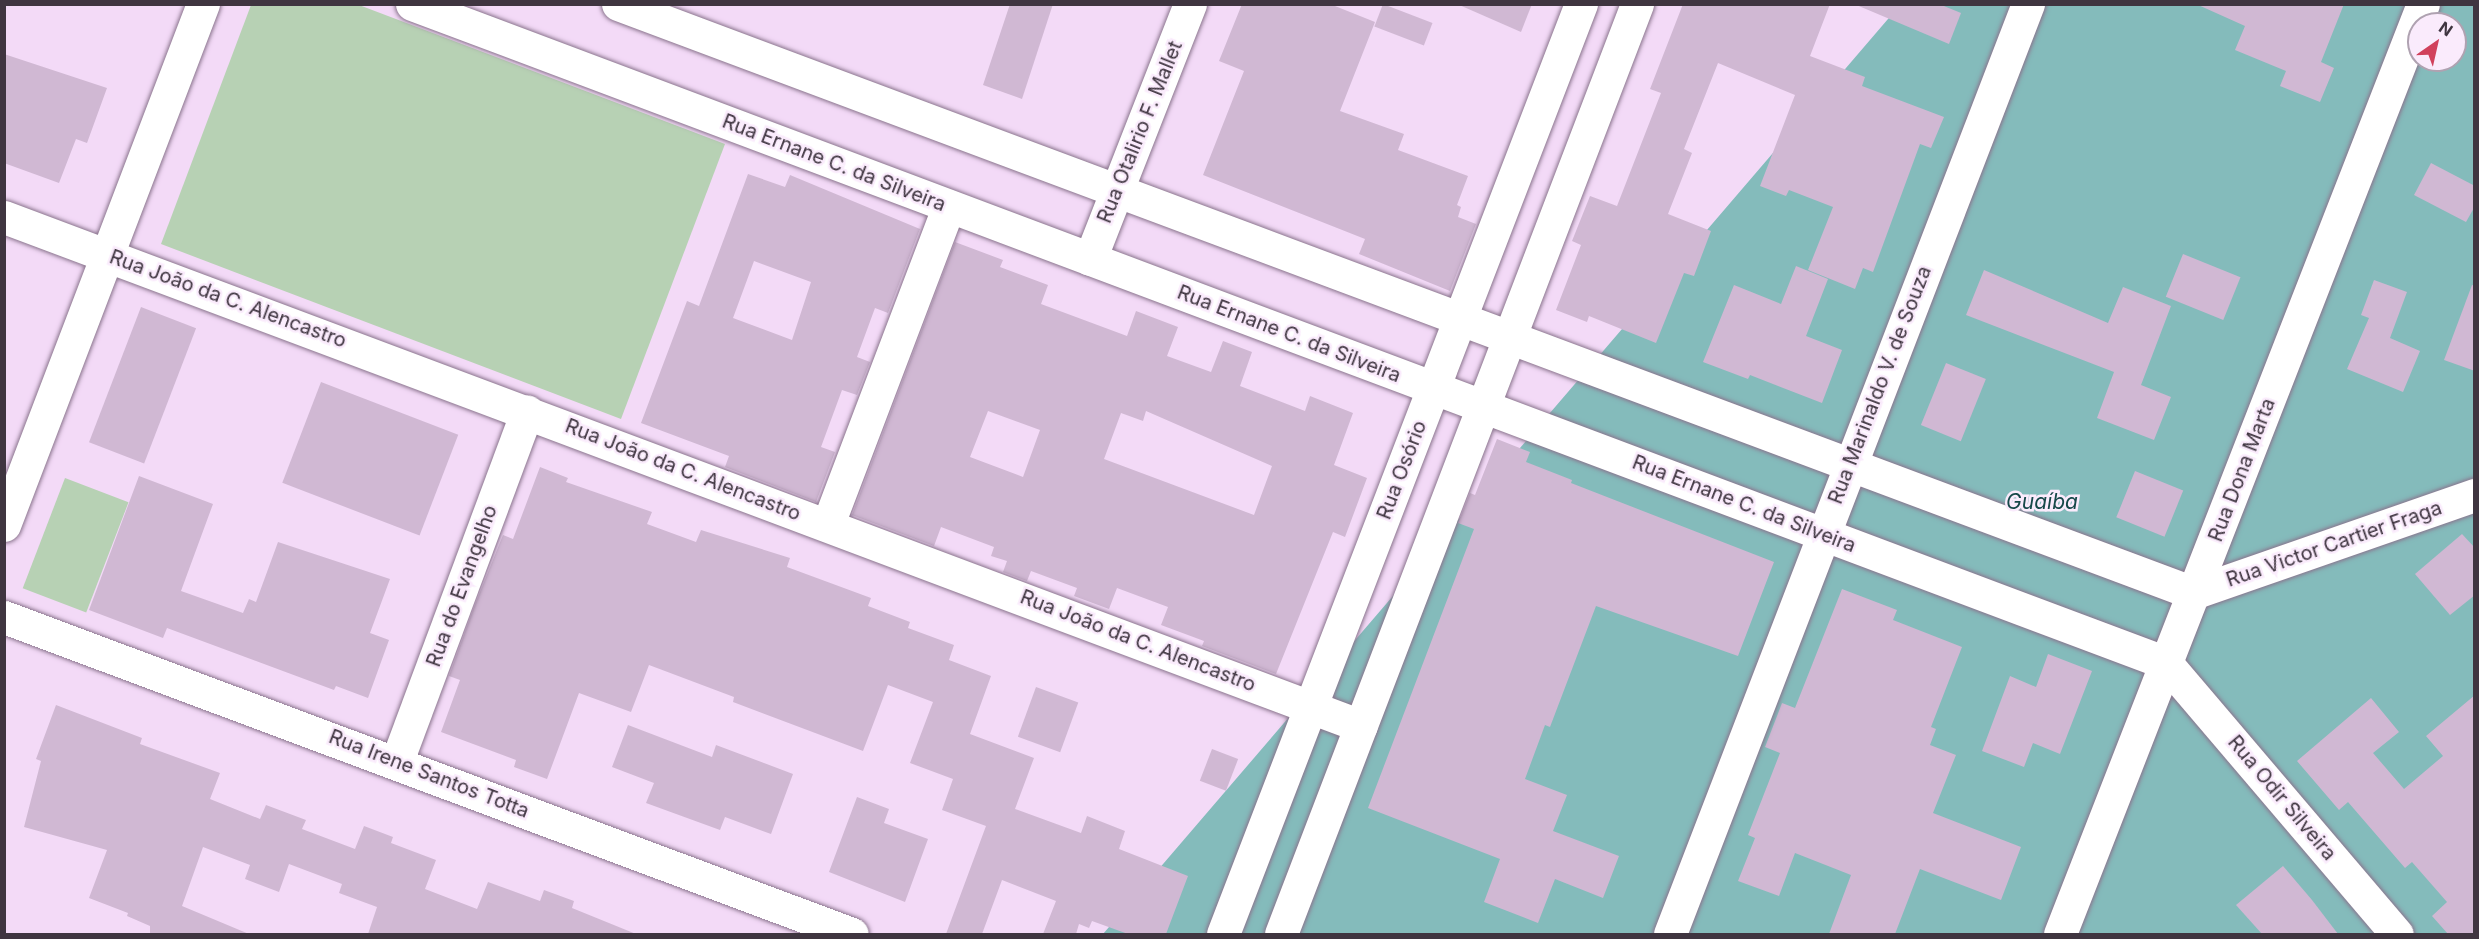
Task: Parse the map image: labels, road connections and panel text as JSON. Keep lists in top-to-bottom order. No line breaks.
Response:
{"streets":{"street":["Rua Otalirio F. Mallet","Rua Ernane C. da Silveira","Rua João da C. Alencastro","Rua Marinaldo V. de Souza","Rua Osório","Rua Dona Marta","Rua Victor Cartier Fraga","Rua do Evangelho","Rua Irene Santos Totta","Rua Odir Silveira"]},"crossings":[["Rua Otalirio F. Mallet","Rua Ernane C. da Silveira"],["Rua Ernane C. da Silveira","Rua Marinaldo V. de Souza"],["Rua Ernane C. da Silveira","Rua Osório"],["Rua Ernane C. da Silveira","Rua Dona Marta"],["Rua Ernane C. da Silveira","Rua Odir Silveira"],["Rua João da C. Alencastro","Rua Osório"],["Rua João da C. Alencastro","Rua do Evangelho"],["Rua Dona Marta","Rua Victor Cartier Fraga"],["Rua Dona Marta","Rua Odir Silveira"],["Rua do Evangelho","Rua Irene Santos Totta"]],"water":["Guaíba"],"north":"top right"}
